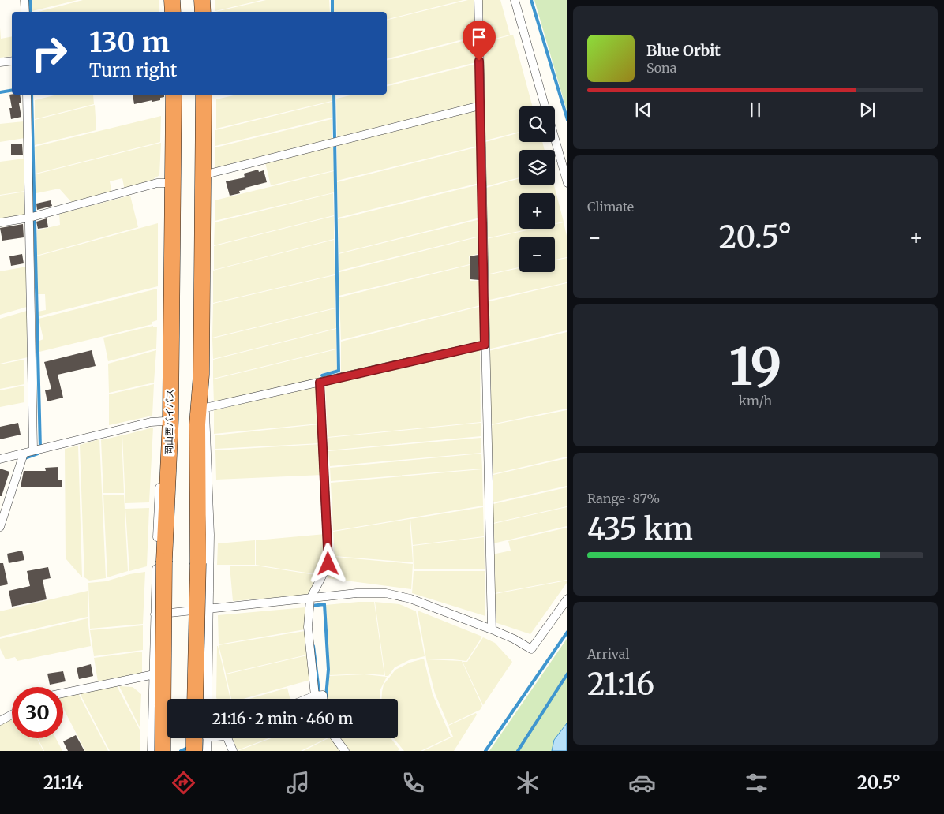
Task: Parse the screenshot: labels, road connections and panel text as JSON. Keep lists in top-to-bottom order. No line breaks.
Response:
{"streets":{"highway":["岡山西バイパス"]},"page":{"turn":["130 m","Turn right"],"song":["Blue Orbit","Sona"],"map_buttons":["+","−"],"tile":["Climate",["19","km/h"],["Range · 87%","435 km"],["Arrival","21:16"]],"heat":["−","20.5°","+"],"limit":"30","trip":"21:16 · 2 min · 460 m","tabs":["21:14","20.5°"]}}
